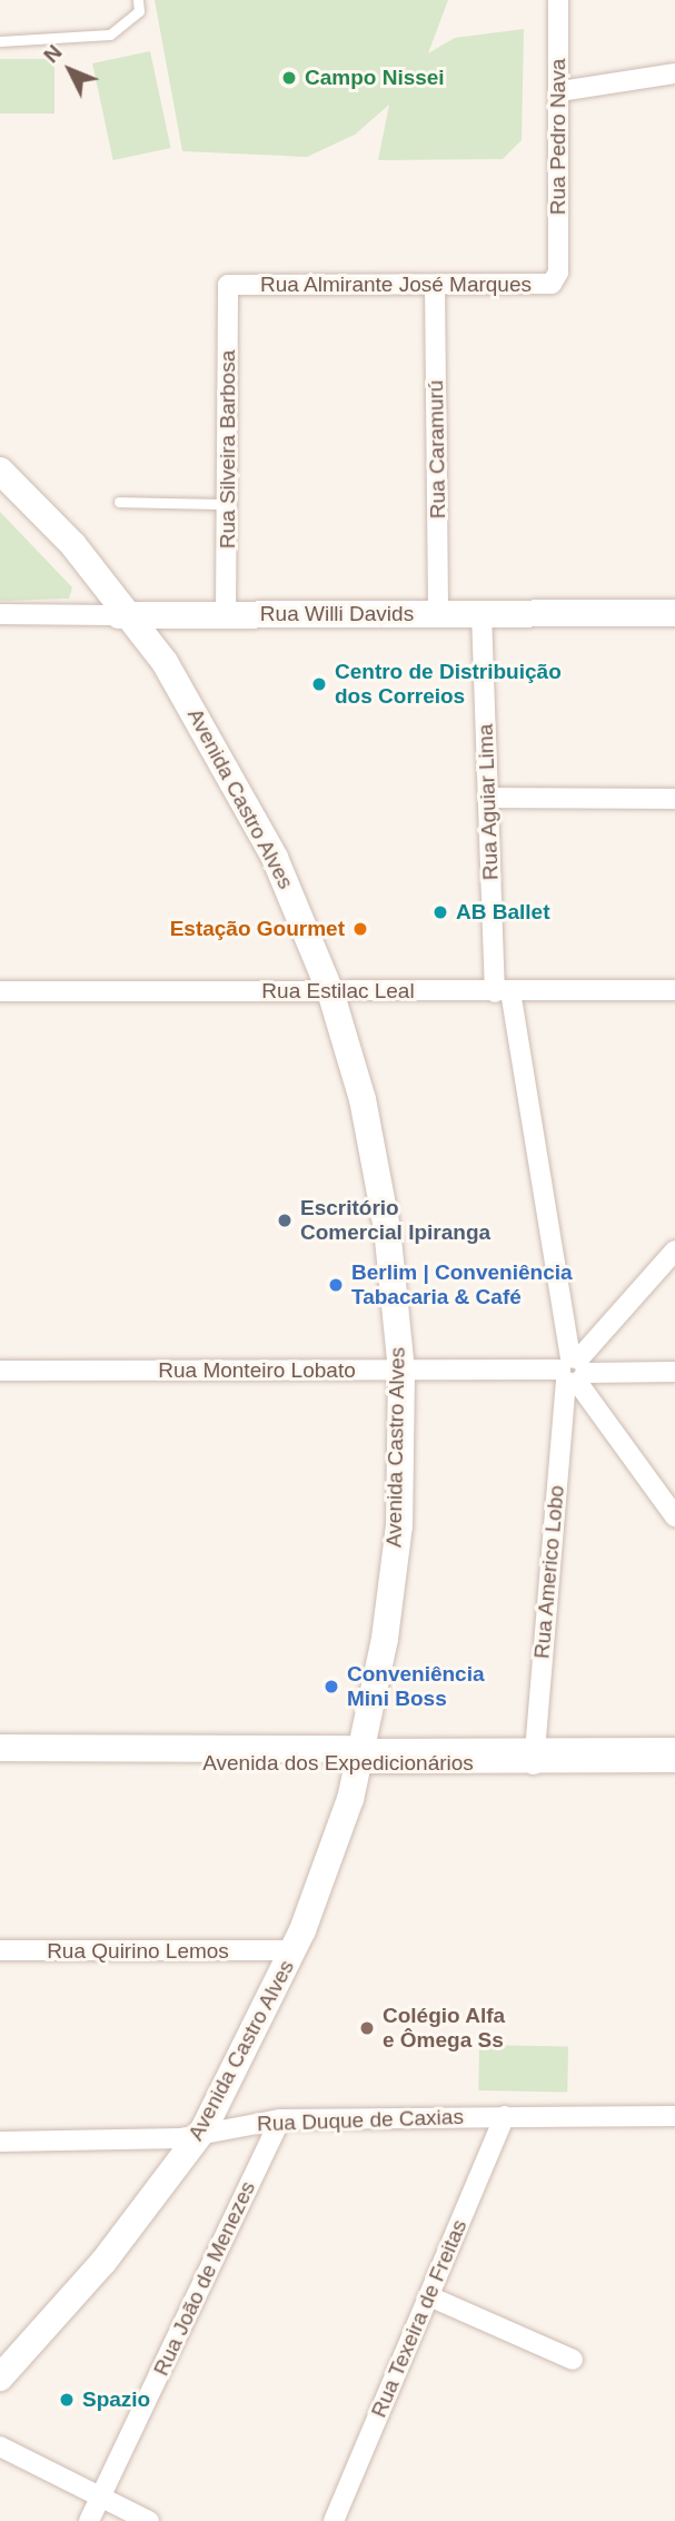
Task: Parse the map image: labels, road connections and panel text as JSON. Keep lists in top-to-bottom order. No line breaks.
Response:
{"streets":{"main road":["Rua Willi Davids","Avenida Castro Alves","Avenida dos Expedicionários"],"street":["Rua Pedro Nava","Rua Almirante José Marques","Rua Silveira Barbosa","Rua Caramurú","Rua Aguiar Lima","Rua Estilac Leal","Rua Monteiro Lobato","Rua Americo Lobo","Rua Quirino Lemos","Rua Duque de Caxias","Rua João de Menezes","Rua Texeira de Freitas"]},"crossings":[["Rua Pedro Nava","Rua Almirante José Marques"],["Rua Almirante José Marques","Rua Silveira Barbosa"],["Rua Almirante José Marques","Rua Caramurú"],["Rua Silveira Barbosa","Rua Willi Davids"],["Rua Caramurú","Rua Willi Davids"],["Rua Willi Davids","Avenida Castro Alves"],["Rua Willi Davids","Rua Aguiar Lima"],["Avenida Castro Alves","Rua Estilac Leal"],["Avenida Castro Alves","Rua Monteiro Lobato"],["Avenida Castro Alves","Avenida dos Expedicionários"],["Avenida Castro Alves","Rua Quirino Lemos"],["Avenida Castro Alves","Rua Duque de Caxias"],["Rua Aguiar Lima","Rua Estilac Leal"],["Rua Aguiar Lima","Rua Monteiro Lobato"],["Rua Aguiar Lima","Rua Americo Lobo"],["Rua Monteiro Lobato","Rua Americo Lobo"],["Rua Americo Lobo","Avenida dos Expedicionários"],["Rua Duque de Caxias","Rua João de Menezes"],["Rua Duque de Caxias","Rua Texeira de Freitas"]],"places":["Campo Nissei","Centro de Distribuição dos Correios","AB Ballet","Estação Gourmet","Escritório Comercial Ipiranga","Berlim | Conveniência Tabacaria & Café","Conveniência Mini Boss","Colégio Alfa e Ômega Ss","Spazio"],"north":"top left"}
